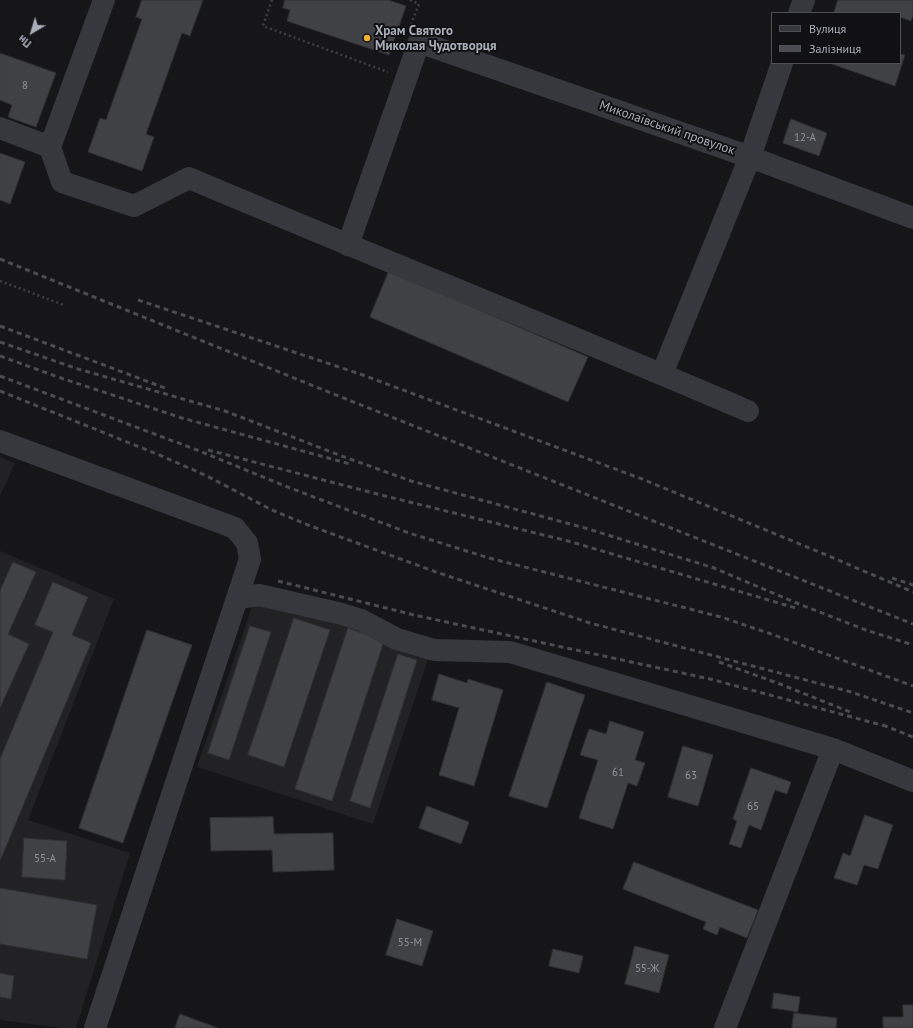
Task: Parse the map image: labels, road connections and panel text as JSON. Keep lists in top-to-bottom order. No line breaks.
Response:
{"streets":{"street":["Миколаївський провулок"]},"places":["Храм Святого Миколая Чудотворця"],"house_numbers":["8","12-А","61","63","65","55-А","55-М","55-Ж"],"legend":["Вулиця","Залізниця"],"north":"bottom left"}
